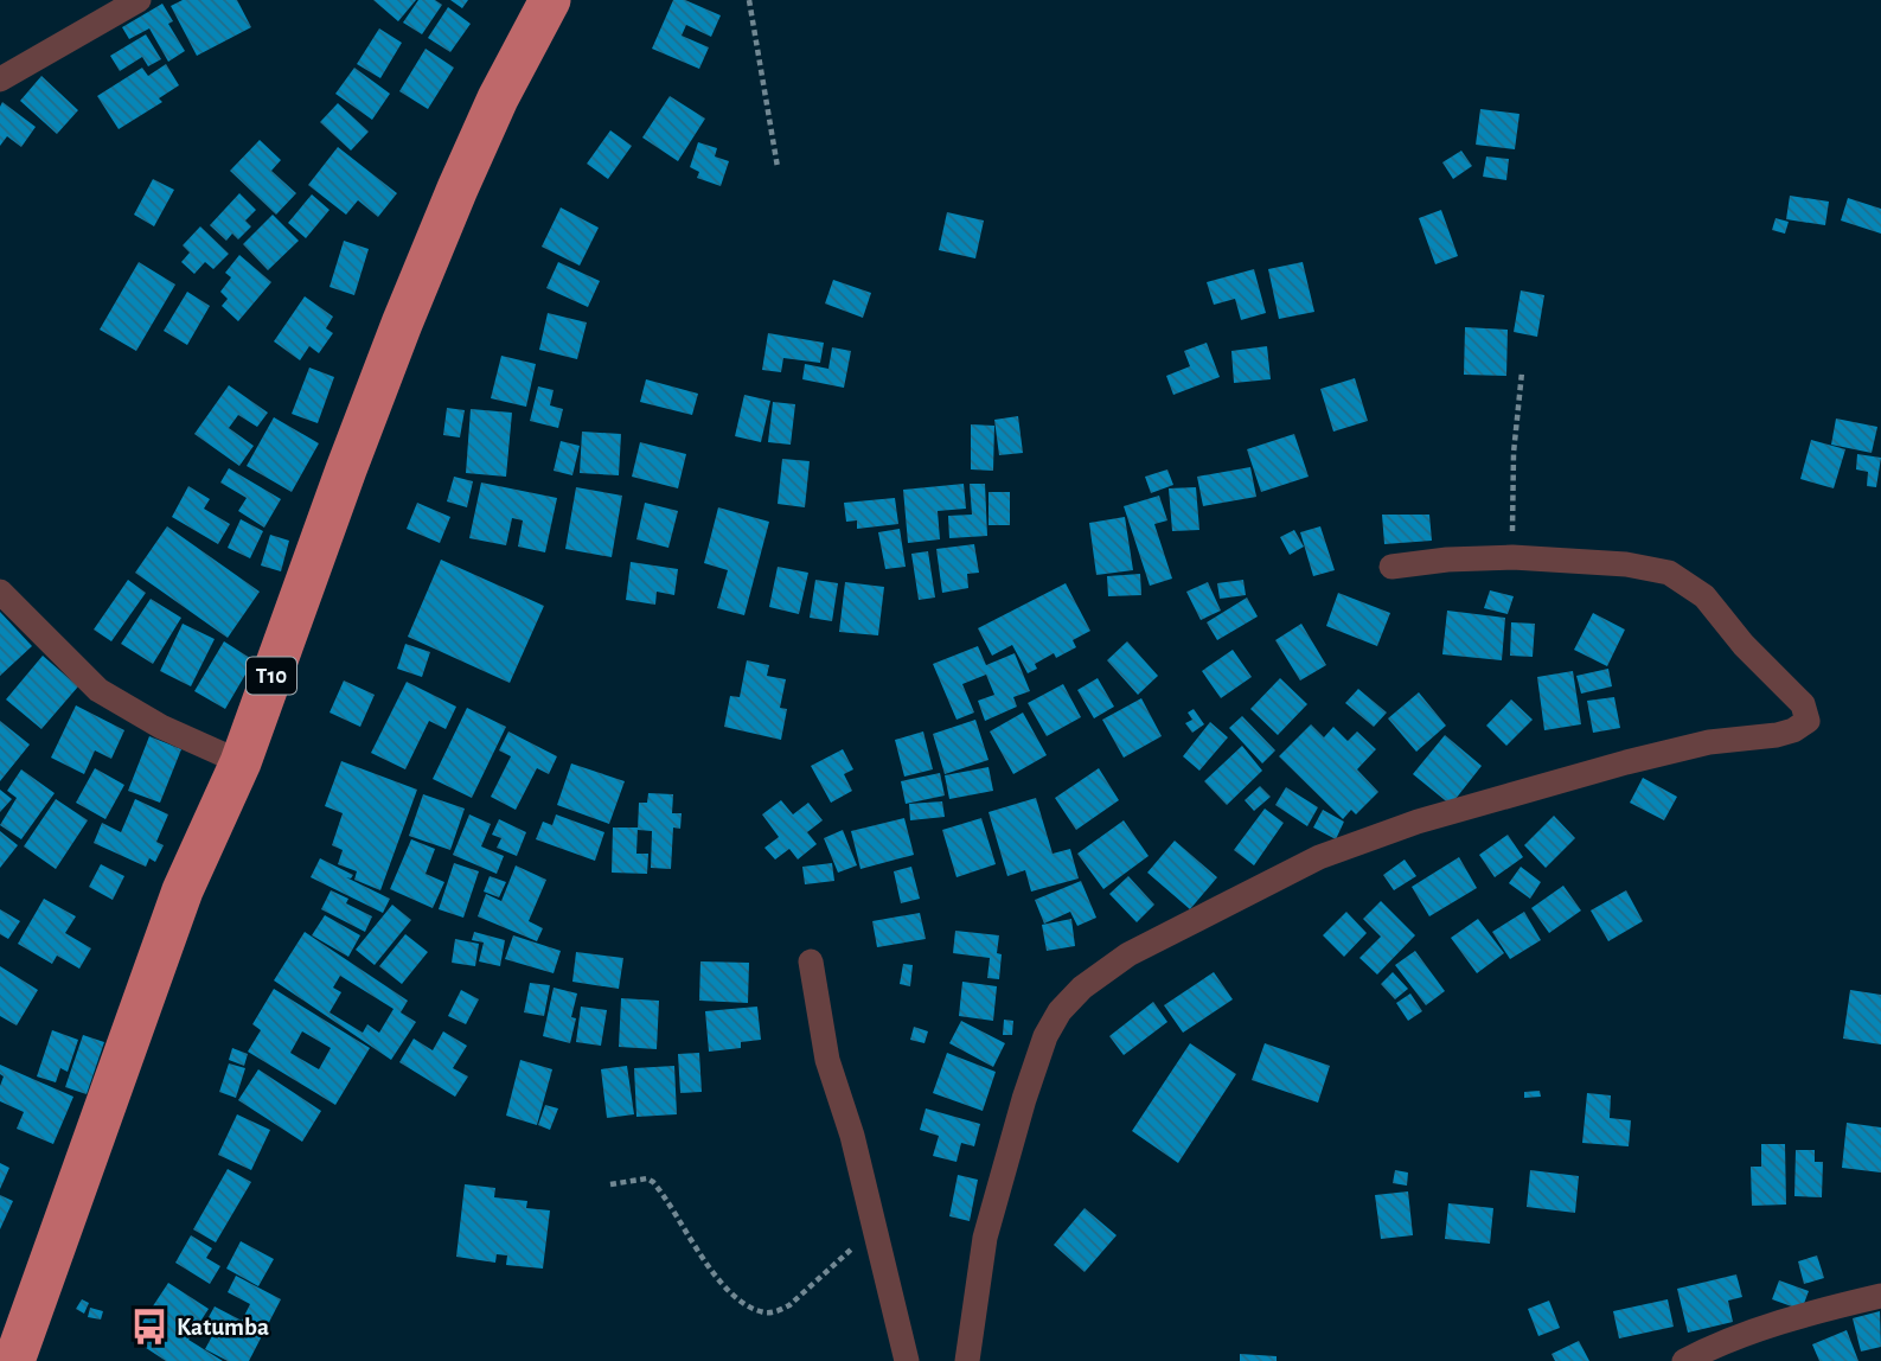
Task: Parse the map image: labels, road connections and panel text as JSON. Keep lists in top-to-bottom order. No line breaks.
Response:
{"streets":{"highway":["T10"]},"places":{"bus stop":["Katumba"]}}
